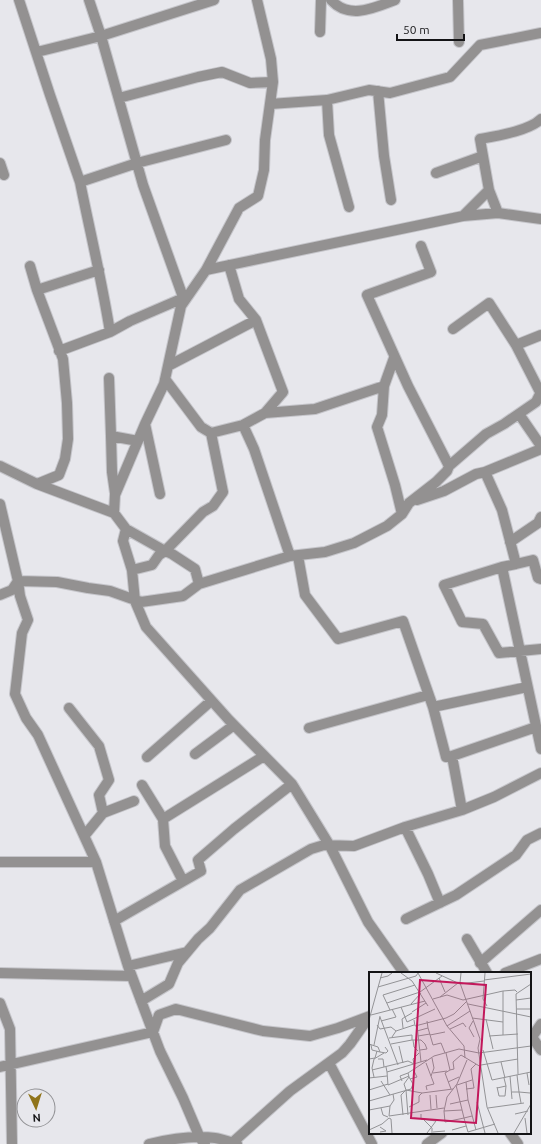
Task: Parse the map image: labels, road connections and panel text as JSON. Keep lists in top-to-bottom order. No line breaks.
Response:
{"scale_bar":"50 m","north":"bottom"}
